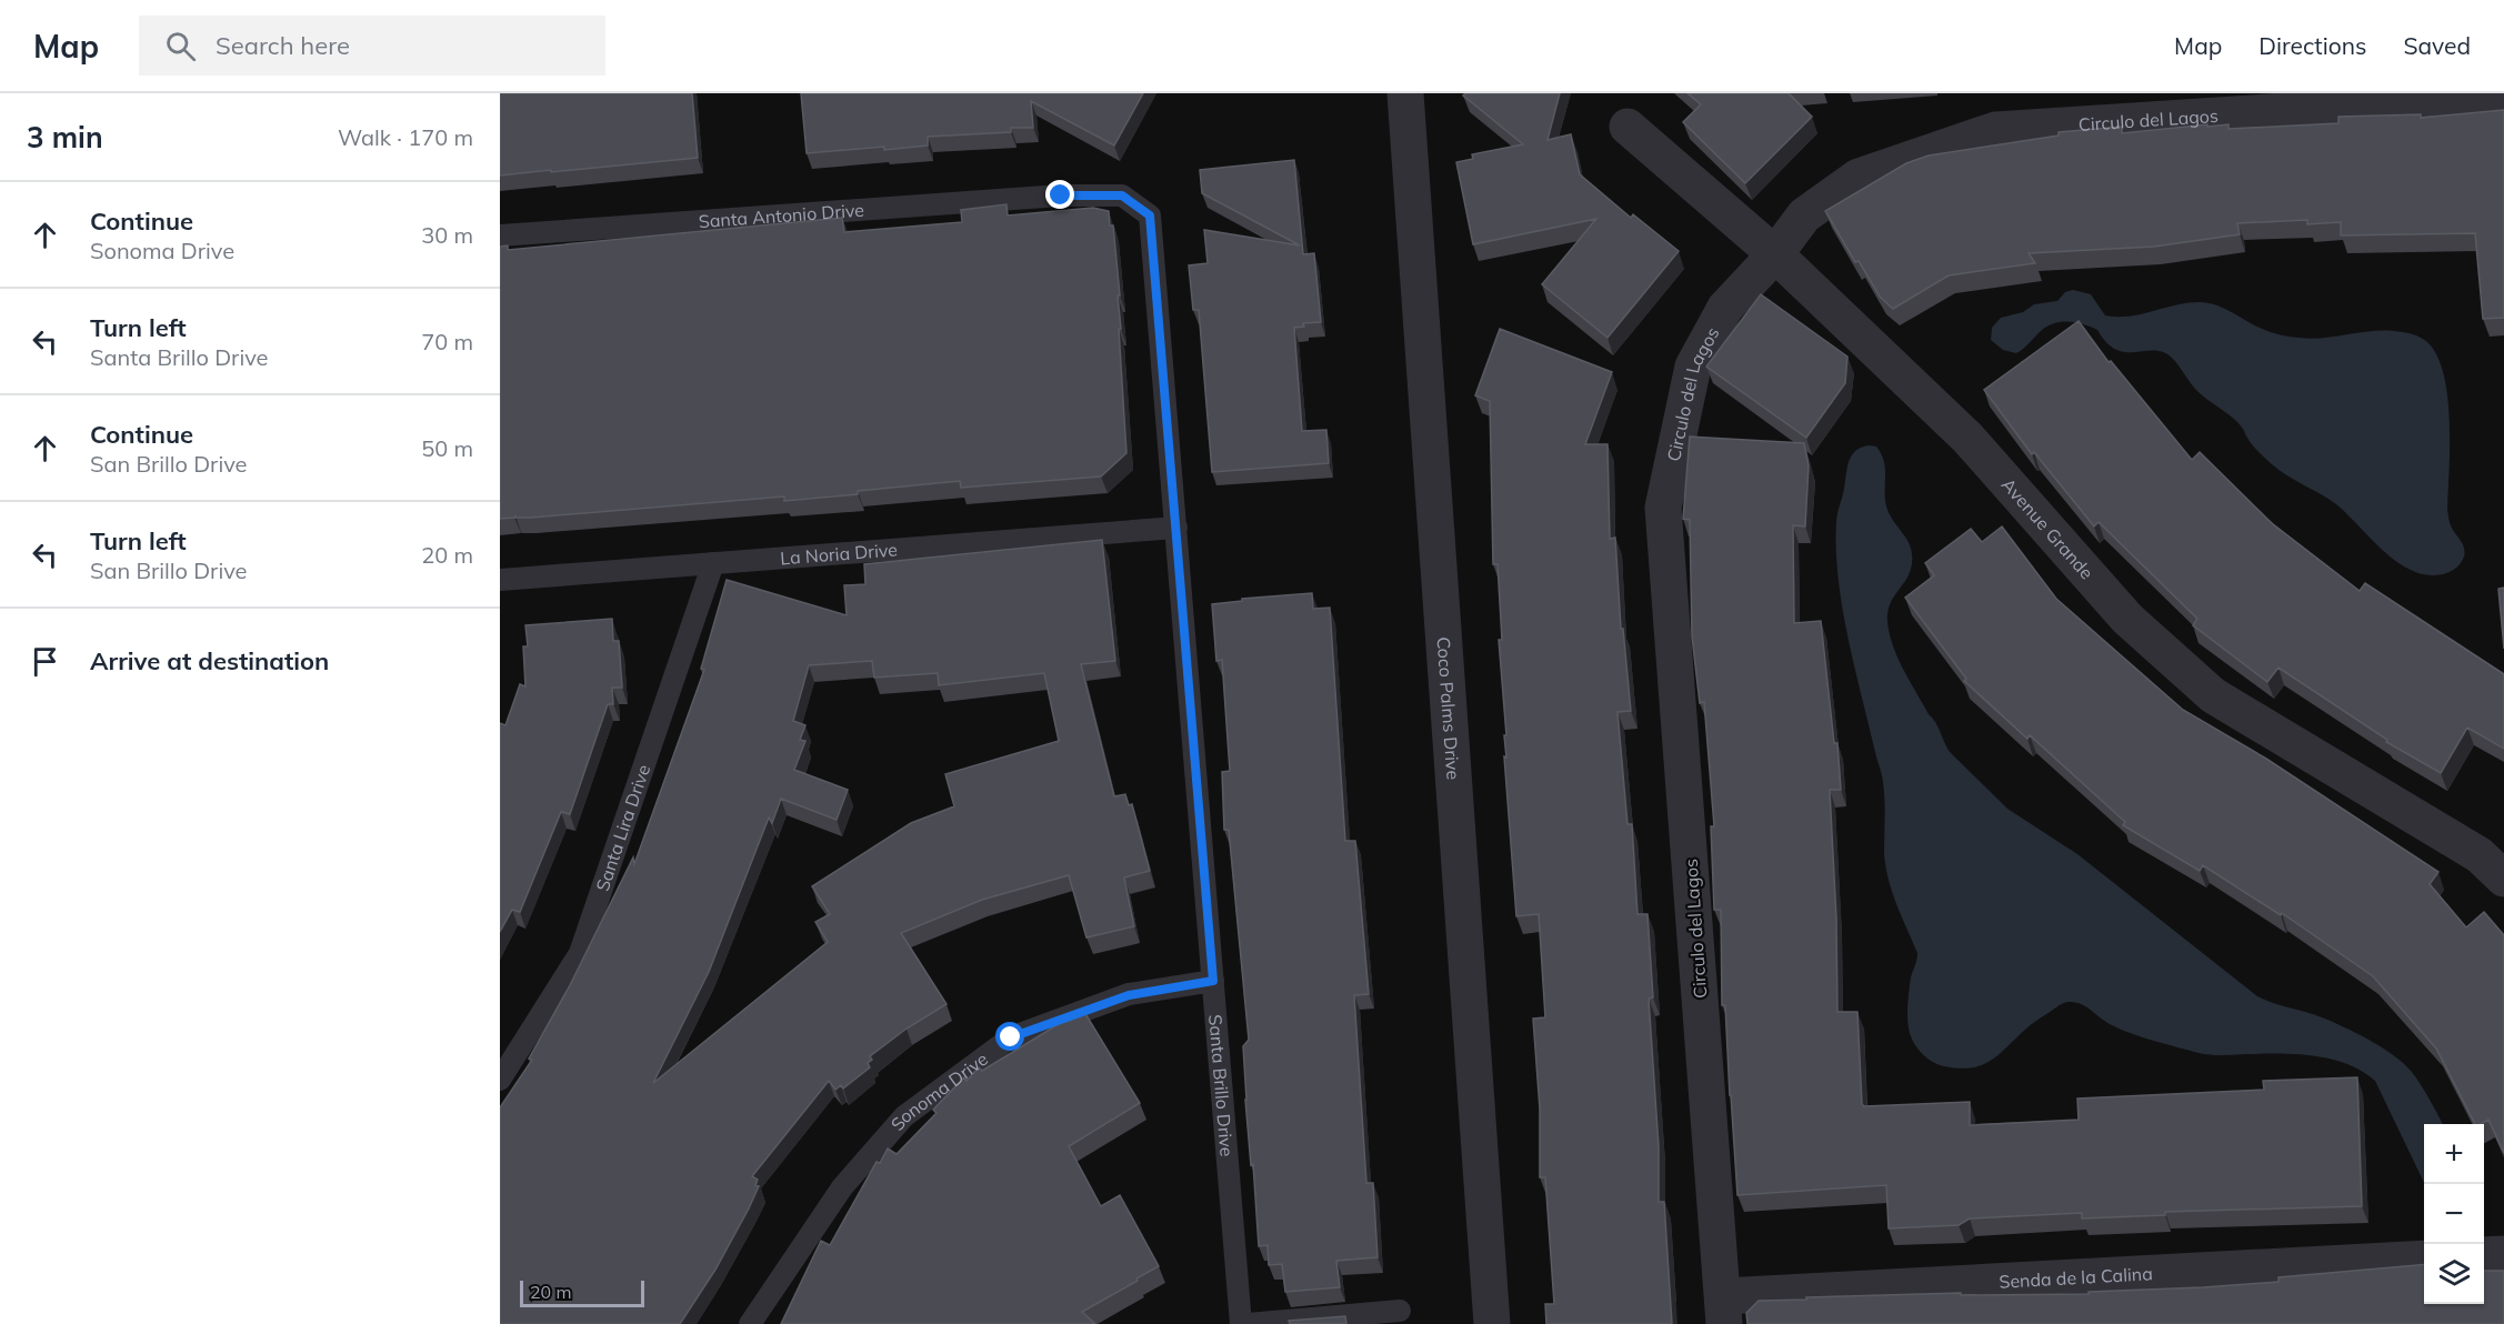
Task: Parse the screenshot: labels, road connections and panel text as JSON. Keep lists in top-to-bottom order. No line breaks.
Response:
{"streets":{"street":["Circulo del Lagos","Avenue Grande","Coco Palms Drive","Senda de la Calina"],"lane":["Santa Antonio Drive","La Noria Drive","Santa Lira Drive","Santa Brillo Drive","Sonoma Drive"]},"crossings":[["Circulo del Lagos","Avenue Grande"],["Circulo del Lagos","Senda de la Calina"],["Santa Antonio Drive","La Noria Drive"],["Santa Antonio Drive","Santa Brillo Drive"],["La Noria Drive","Santa Lira Drive"],["La Noria Drive","Santa Brillo Drive"],["Santa Brillo Drive","Sonoma Drive"]],"scale_bar":"20 m","page":{"header":"Map","search":"Search here","nav":["Map","Directions","Saved"],"heading":["3 min","Walk · 170 m"],"list":[["Continue","Sonoma Drive","30 m"],["Turn left","Santa Brillo Drive","70 m"],["Continue","San Brillo Drive","50 m"],["Turn left","San Brillo Drive","20 m"],"Arrive at destination"],"map_buttons":["+","−"],"scale":"20 m"}}
